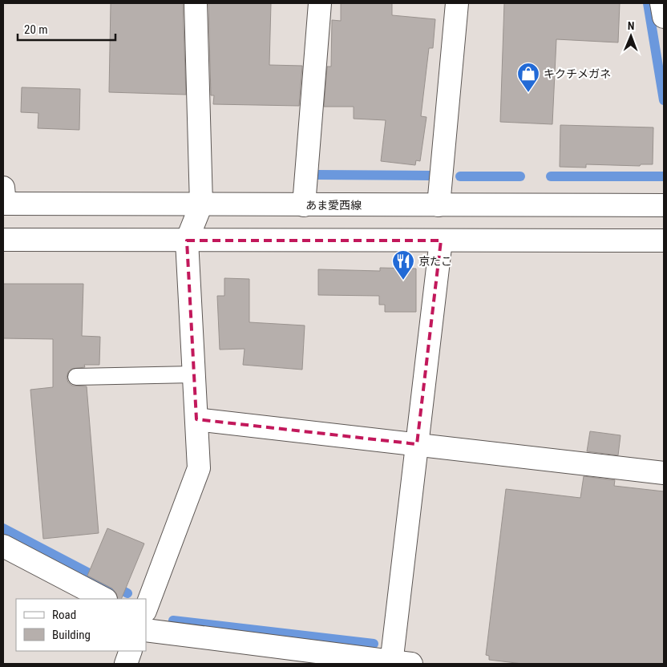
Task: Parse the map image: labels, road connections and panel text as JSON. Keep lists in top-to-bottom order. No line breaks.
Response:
{"streets":{"street":["あま愛西線"]},"places":{"shop":["キクチメガネ"],"restaurant":["京たこ"]},"legend":["Road","Building"],"scale_bar":"20 m","north":"top"}
